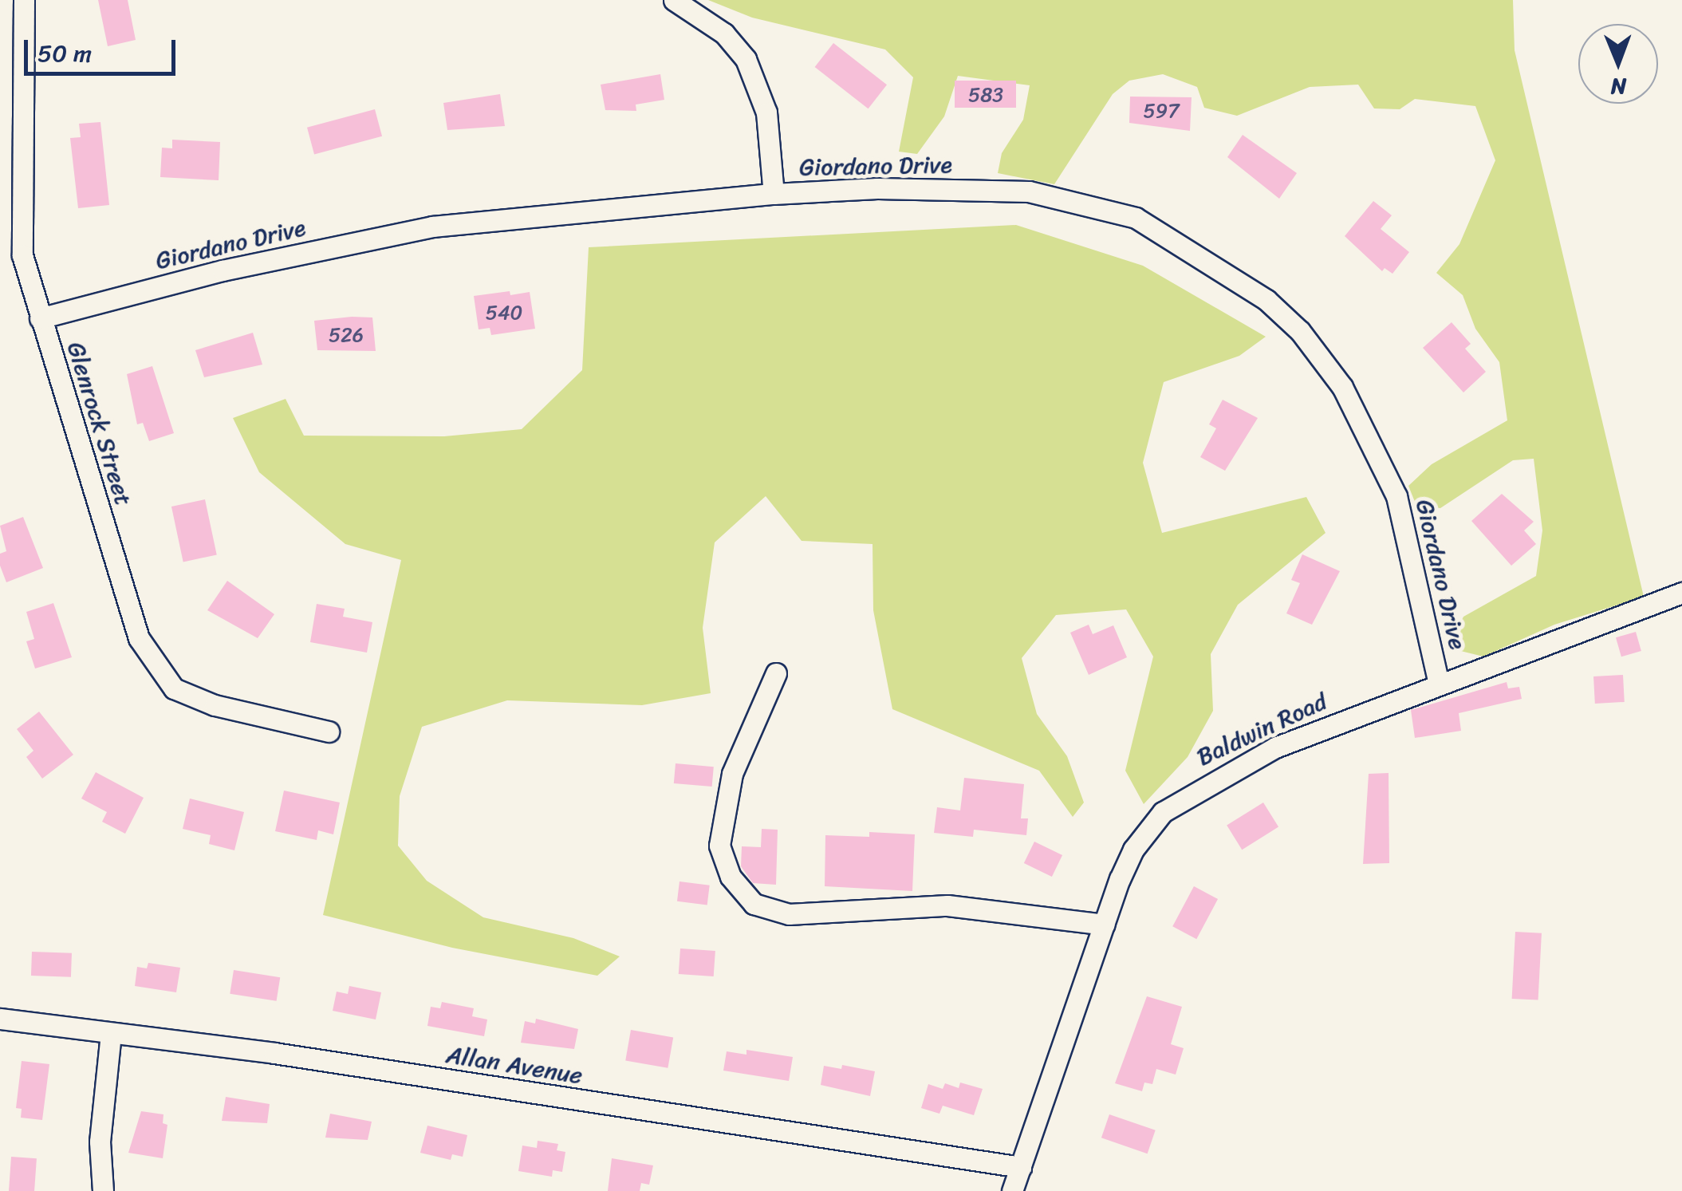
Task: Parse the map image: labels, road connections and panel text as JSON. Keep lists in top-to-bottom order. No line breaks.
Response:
{"streets":{"street":["Giordano Drive","Glenrock Street","Baldwin Road","Allan Avenue"]},"crossings":[["Giordano Drive","Glenrock Street"],["Giordano Drive","Baldwin Road"],["Baldwin Road","Allan Avenue"]],"house_numbers":["583","597","540","526"],"scale_bar":"50 m","north":"bottom"}
